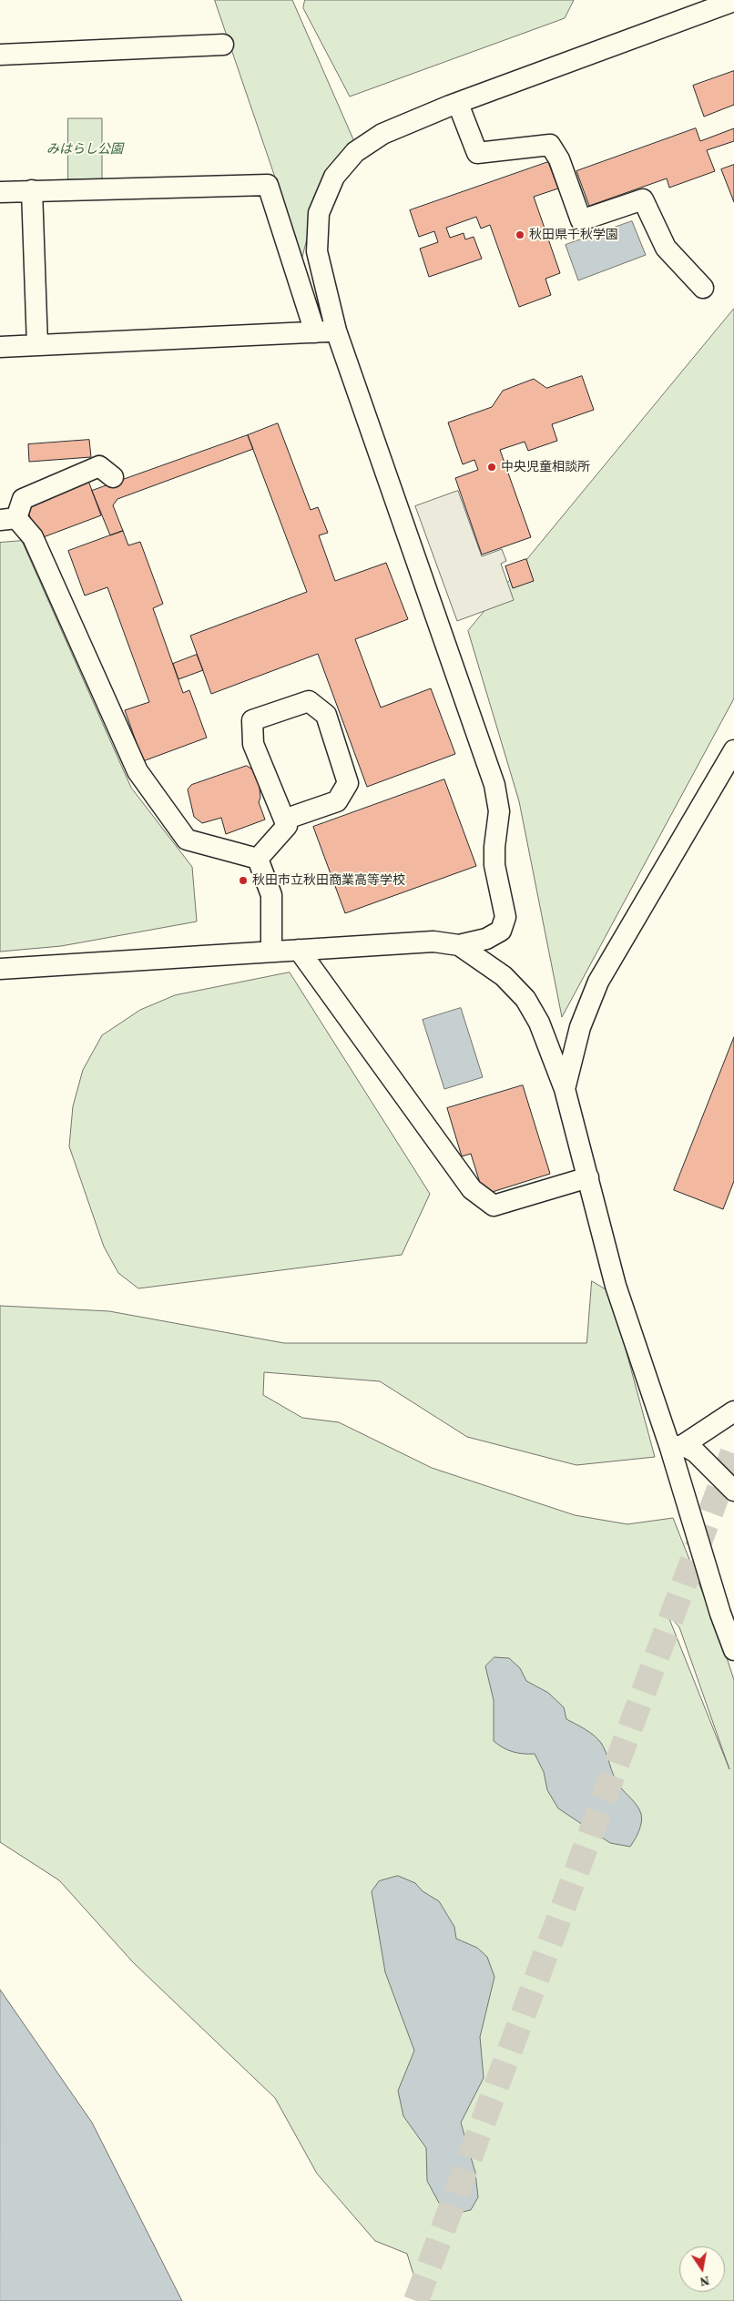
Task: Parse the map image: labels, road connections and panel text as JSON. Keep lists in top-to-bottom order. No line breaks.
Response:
{"parks":["みはらし公園"],"places":["秋田県千秋学園","中央児童相談所","秋田市立秋田商業高等学校"],"north":"bottom"}
